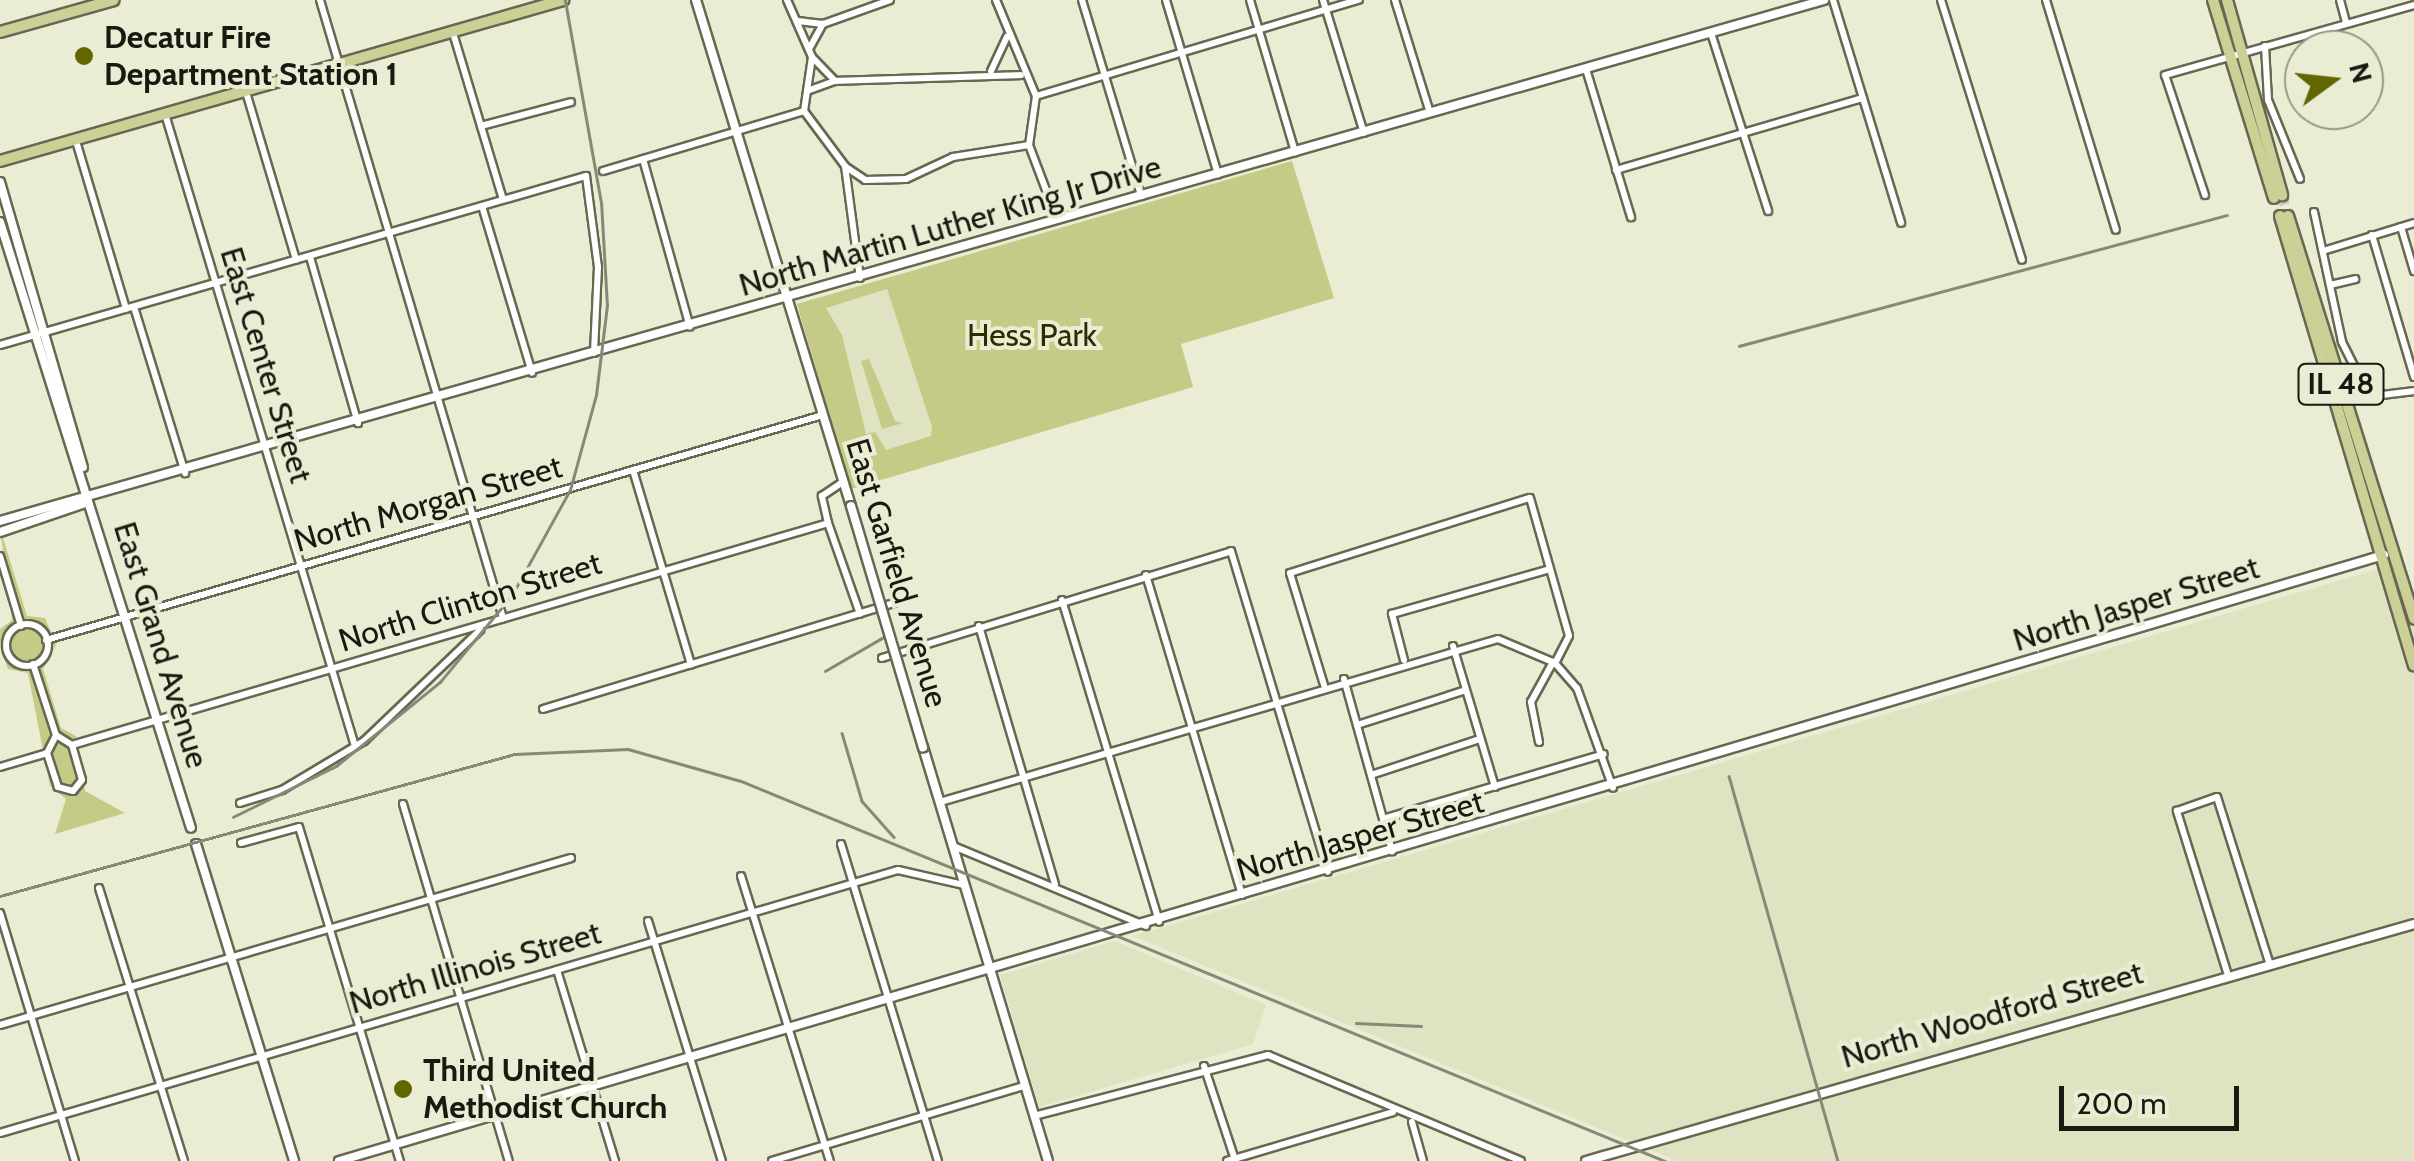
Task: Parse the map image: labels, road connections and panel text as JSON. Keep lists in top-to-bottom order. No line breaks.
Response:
{"streets":{"main road":["IL 48"],"street":["North Martin Luther King Jr Drive","East Center Street","North Morgan Street","East Garfield Avenue","North Clinton Street","North Jasper Street","East Grand Avenue","North Illinois Street","North Woodford Street"]},"crossings":[["North Martin Luther King Jr Drive","East Center Street"],["North Martin Luther King Jr Drive","East Garfield Avenue"],["North Martin Luther King Jr Drive","East Grand Avenue"],["East Center Street","North Morgan Street"],["East Center Street","North Clinton Street"],["IL 48","North Jasper Street"],["North Morgan Street","East Garfield Avenue"],["North Morgan Street","East Grand Avenue"],["East Garfield Avenue","North Jasper Street"],["East Garfield Avenue","North Illinois Street"],["North Clinton Street","East Grand Avenue"]],"parks":["Hess Park"],"places":["Decatur Fire Department Station 1","Third United Methodist Church"],"scale_bar":"200 m","north":"right"}
